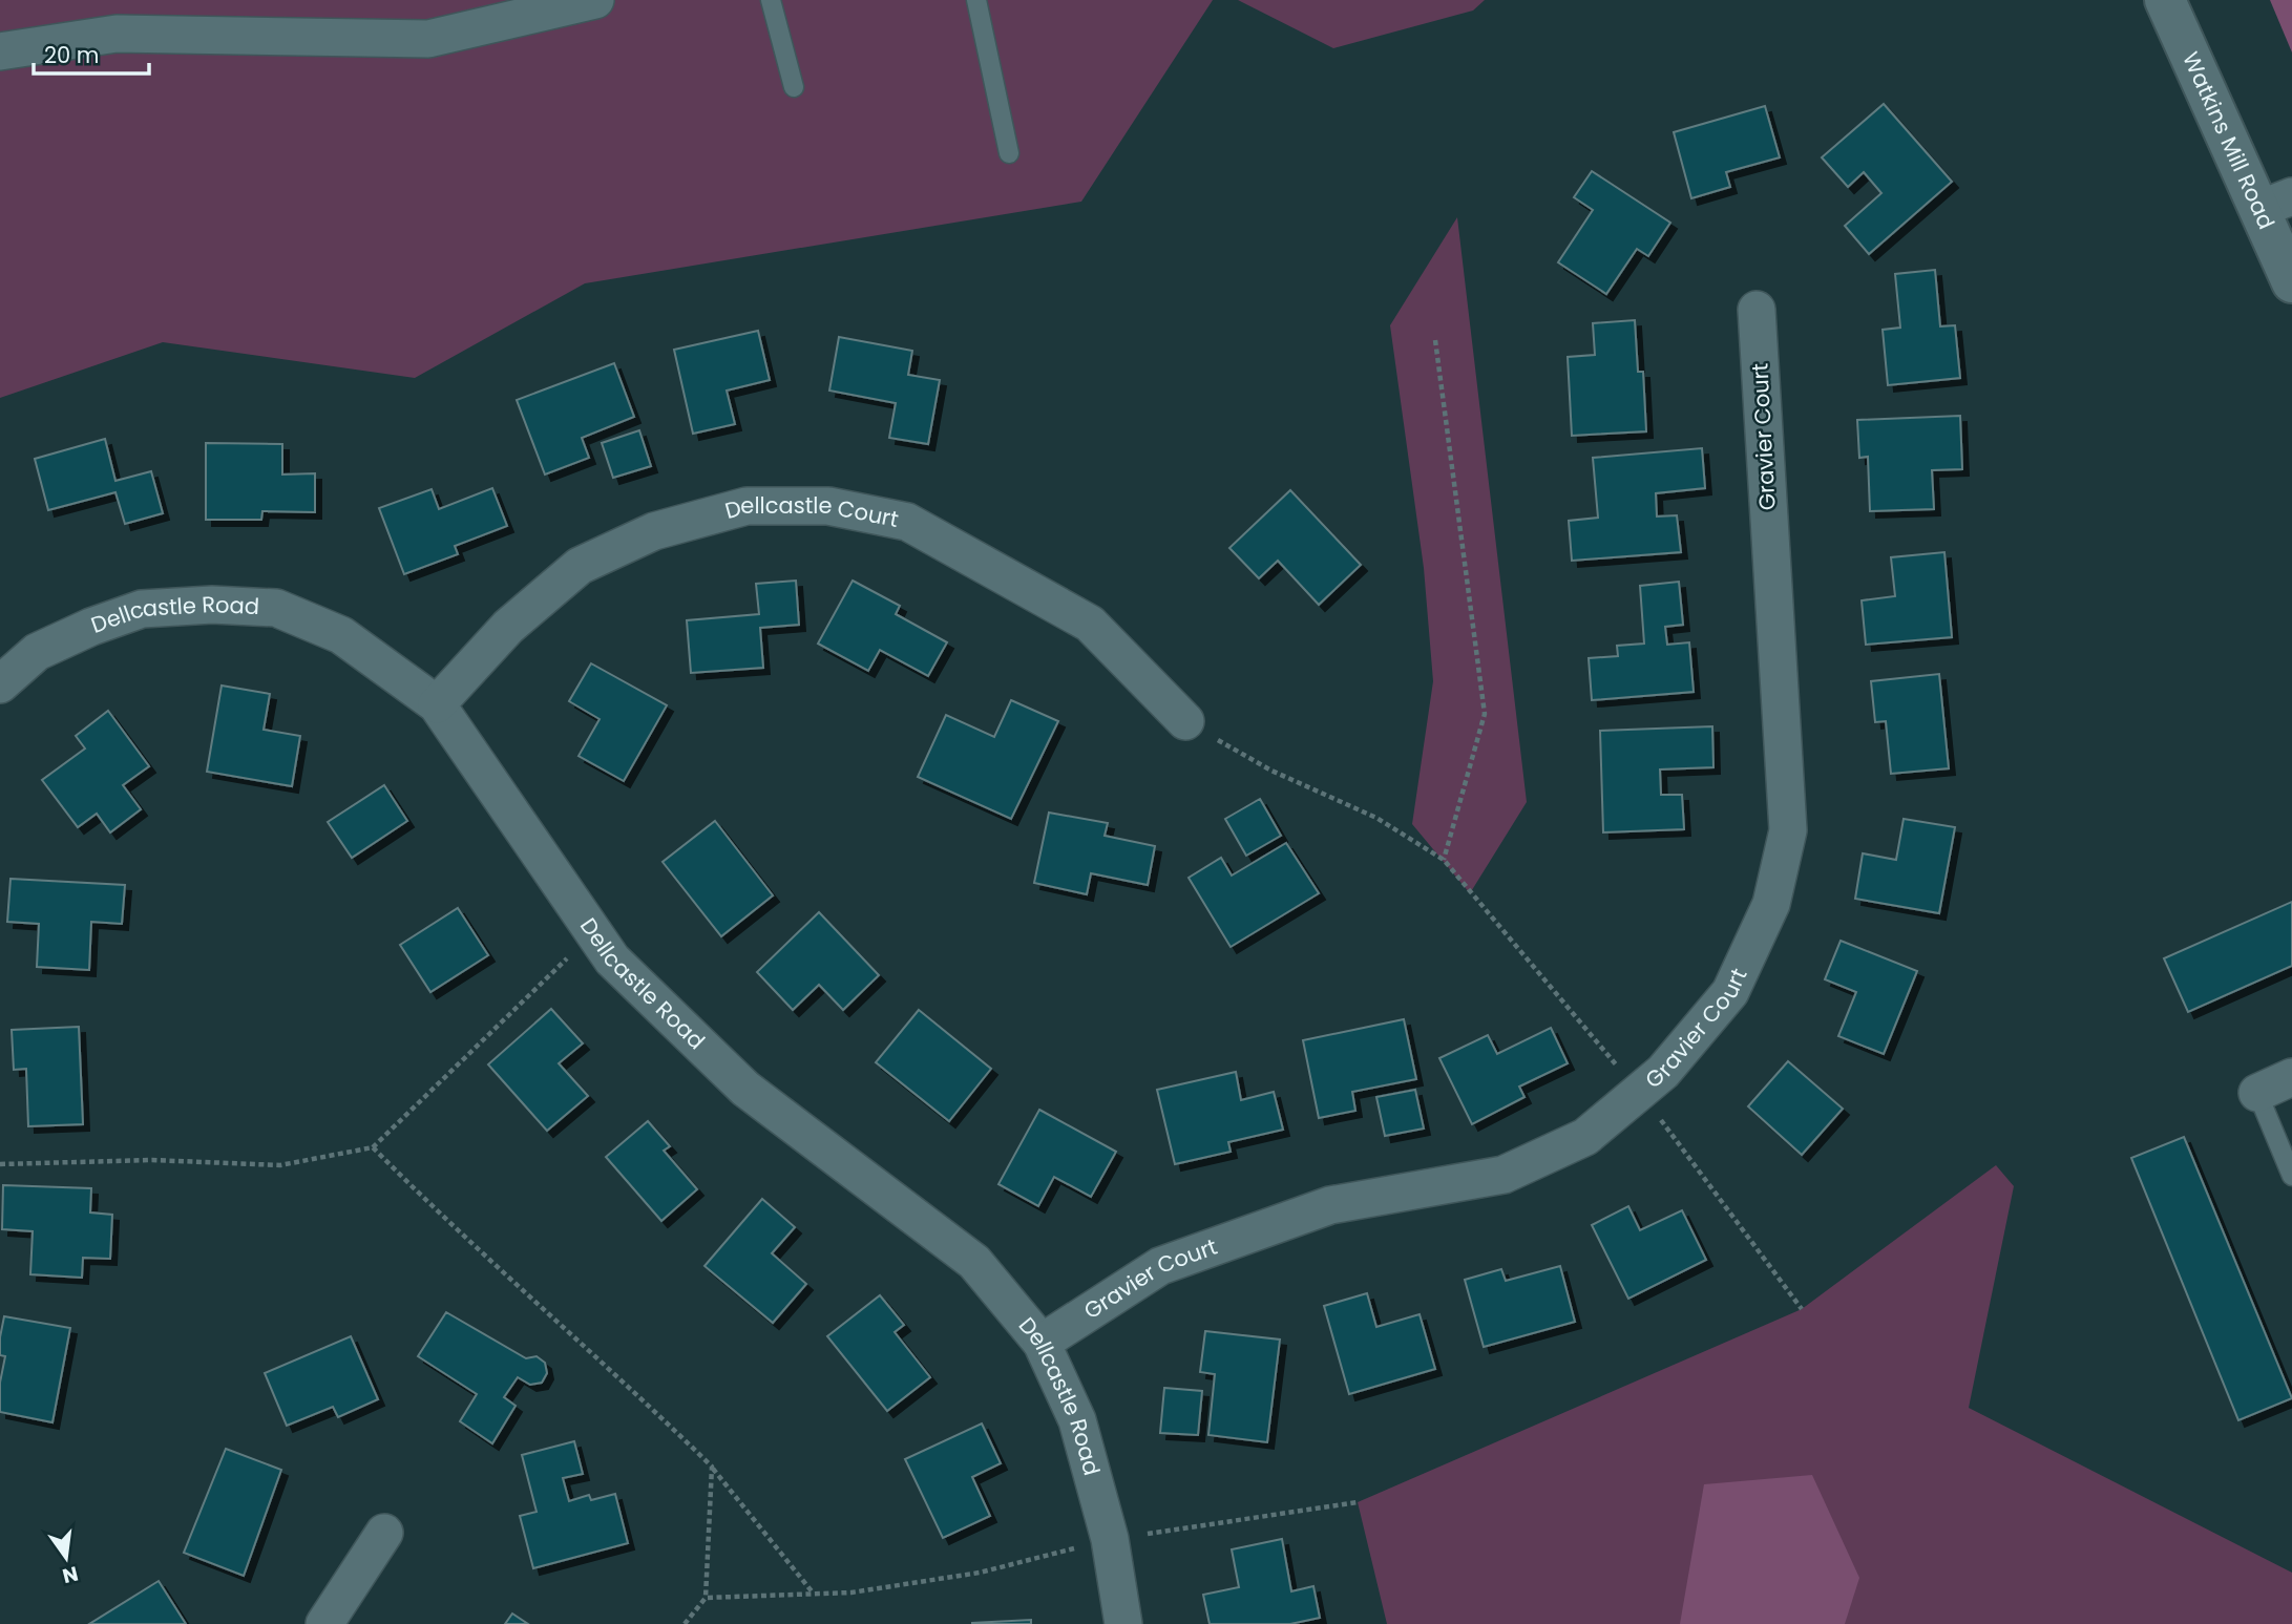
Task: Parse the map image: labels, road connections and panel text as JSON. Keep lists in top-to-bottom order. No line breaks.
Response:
{"streets":{"street":["Watkins Mill Road","Gravier Court","Dellcastle Court","Dellcastle Road"]},"crossings":[["Gravier Court","Dellcastle Road"],["Dellcastle Court","Dellcastle Road"]],"scale_bar":"20 m","north":"bottom"}
